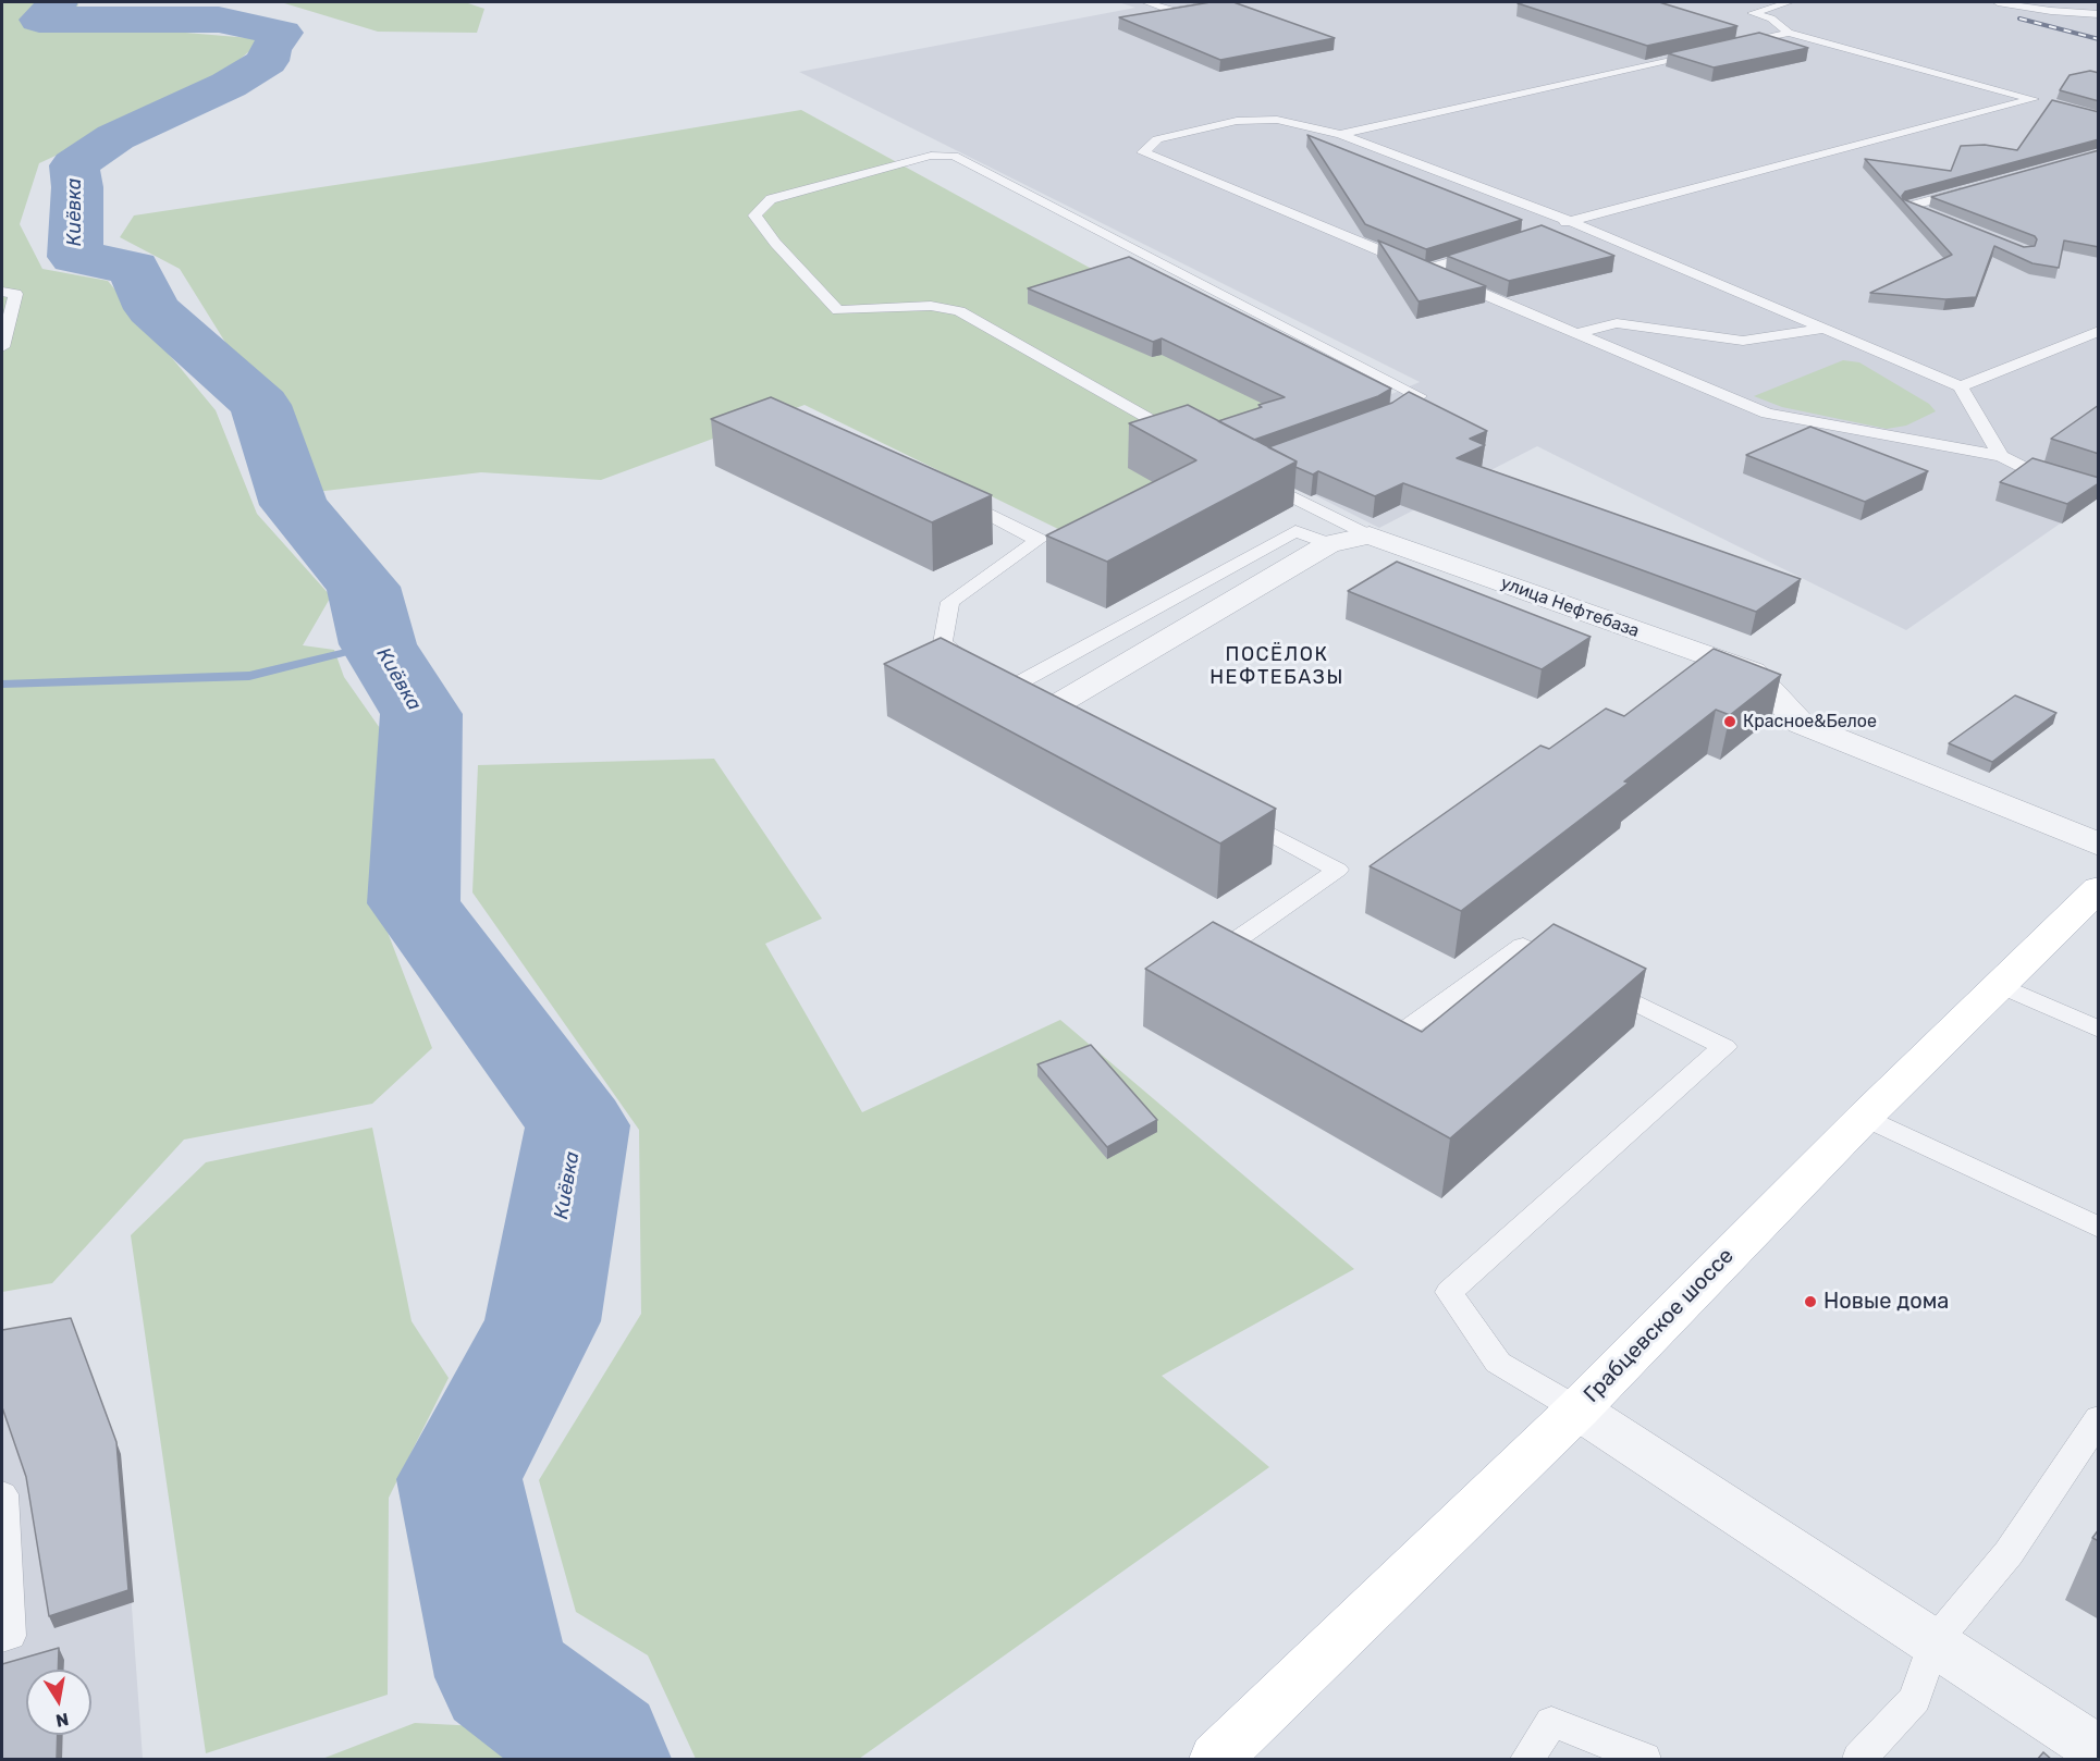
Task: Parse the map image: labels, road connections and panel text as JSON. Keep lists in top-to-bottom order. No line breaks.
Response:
{"streets":{"main road":["Грабцевское шоссе"],"street":["улица Нефтебаза"]},"districts":["ПОСЁЛОК НЕФТЕБАЗЫ"],"water":["Киёвка"],"places":["Красное&Белое","Новые дома"],"north":"bottom"}
